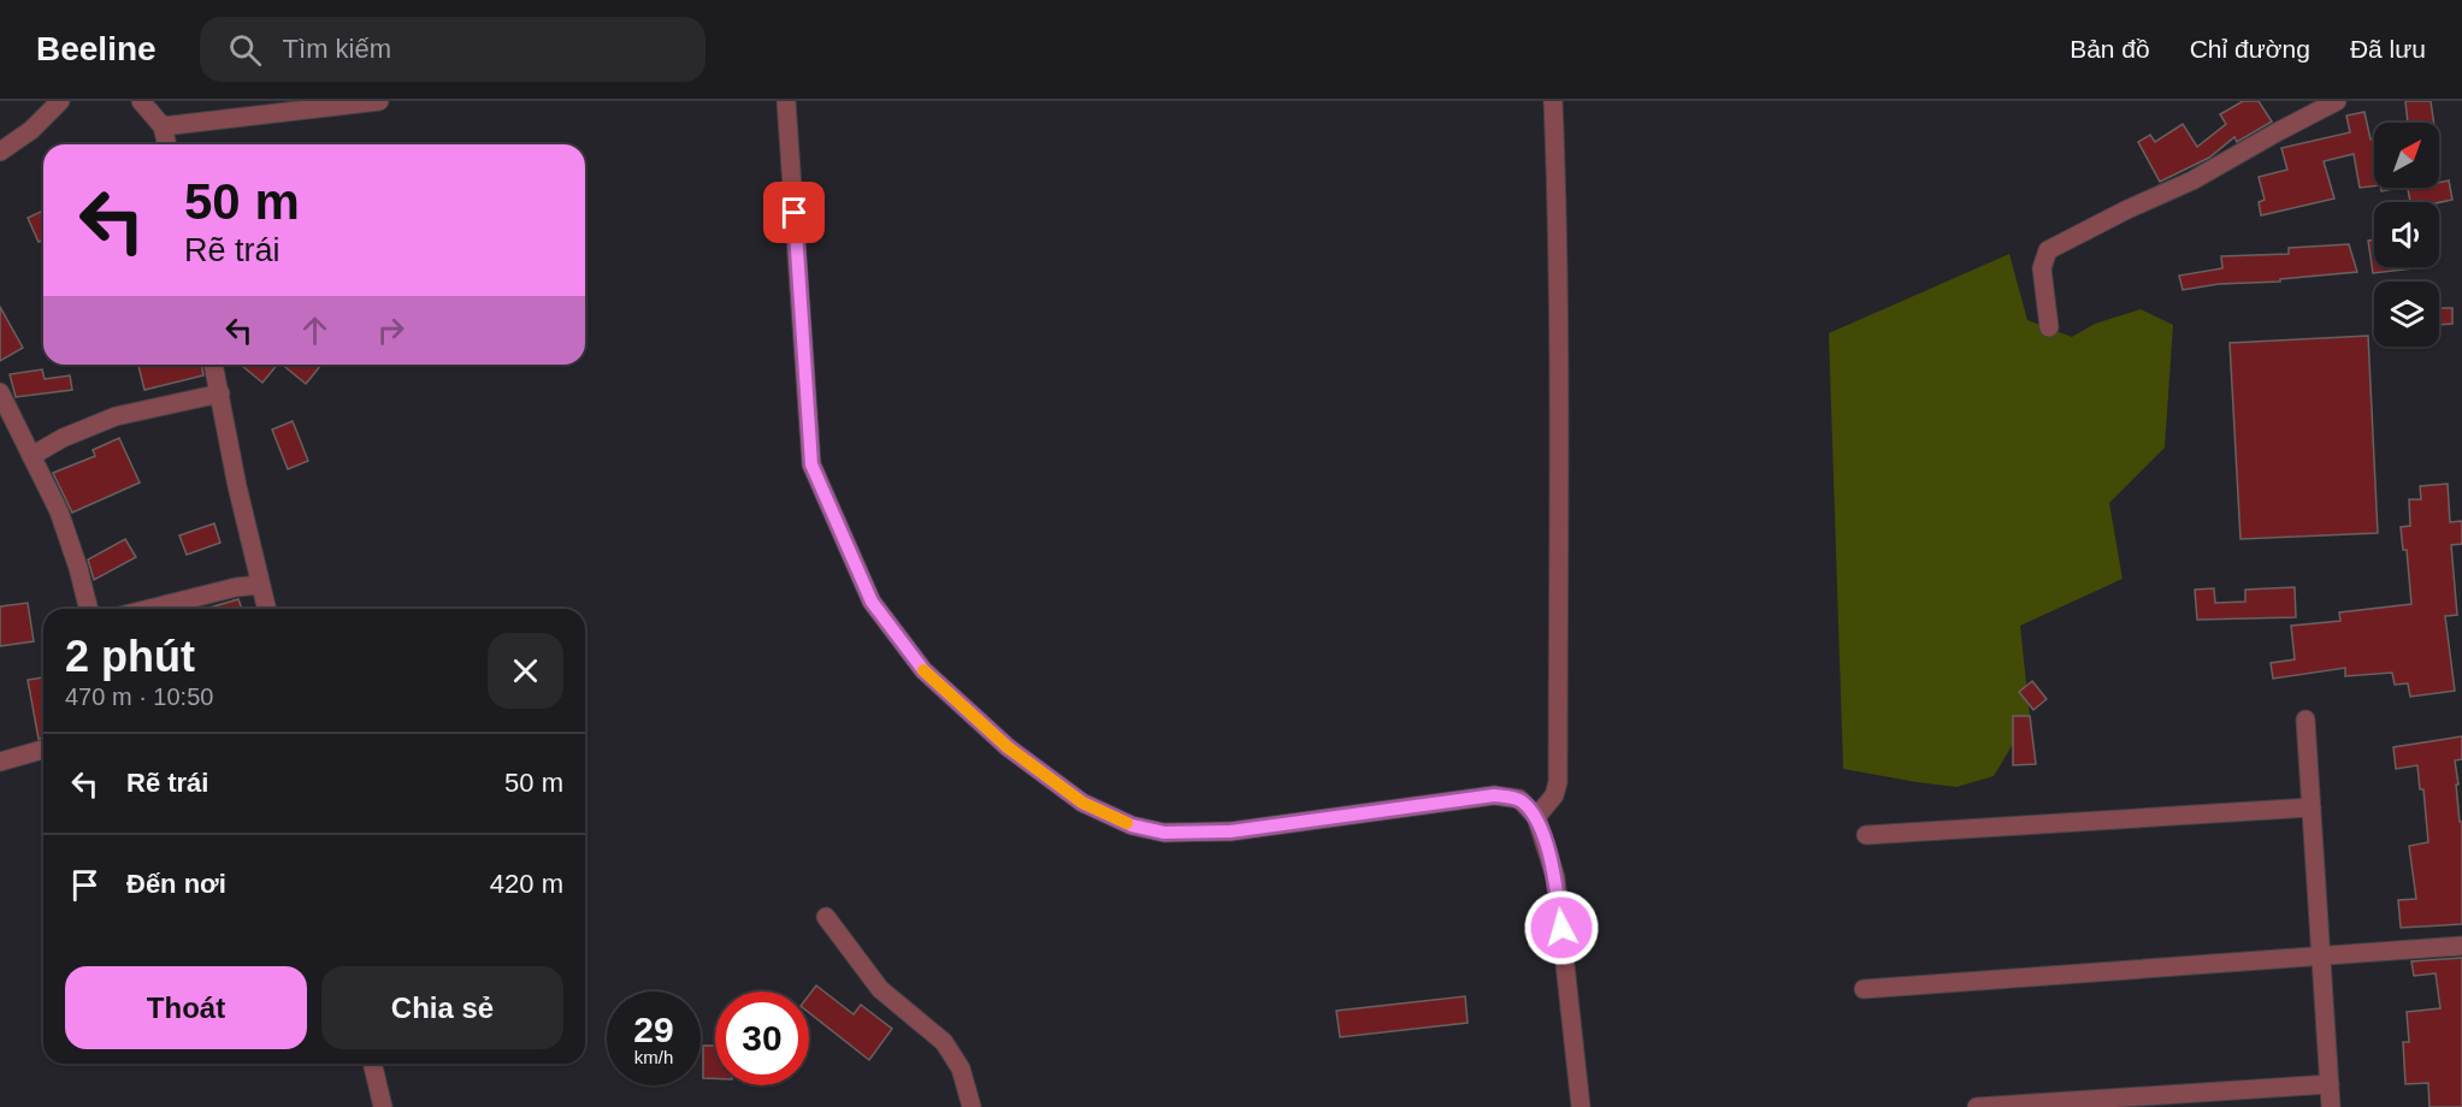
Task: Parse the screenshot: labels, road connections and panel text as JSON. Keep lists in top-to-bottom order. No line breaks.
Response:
{"north":"top right","page":{"header":"Beeline","search":"Tìm kiếm","nav":["Bản đồ","Chỉ đường","Đã lưu"],"turn":["50 m","Rẽ trái"],"heading":["2 phút","470 m · 10:50"],"list":[{"name":"Rẽ trái","value":"50 m"},{"name":"Đến nơi","value":"420 m"}],"buttons":["Thoát","Chia sẻ"],"speed":"29 km/h","limit":"30"}}
